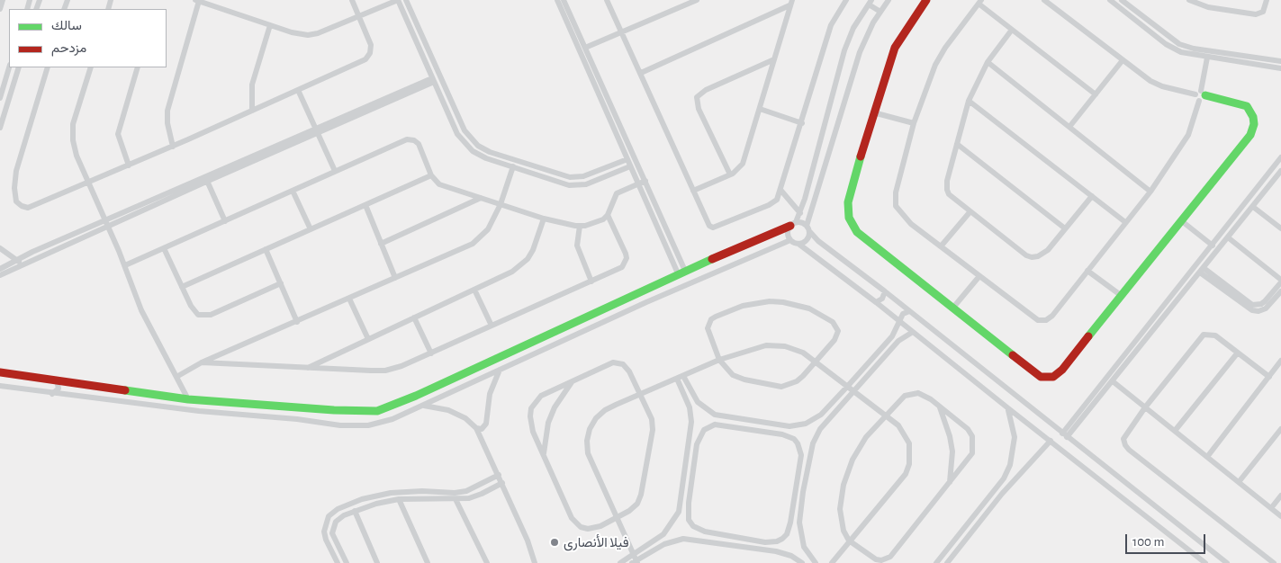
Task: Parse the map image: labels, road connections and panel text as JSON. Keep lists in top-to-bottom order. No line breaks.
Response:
{"places":["فيلا الأنصارى"],"legend":["سالك","مزدحم"],"scale_bar":"100 m"}
